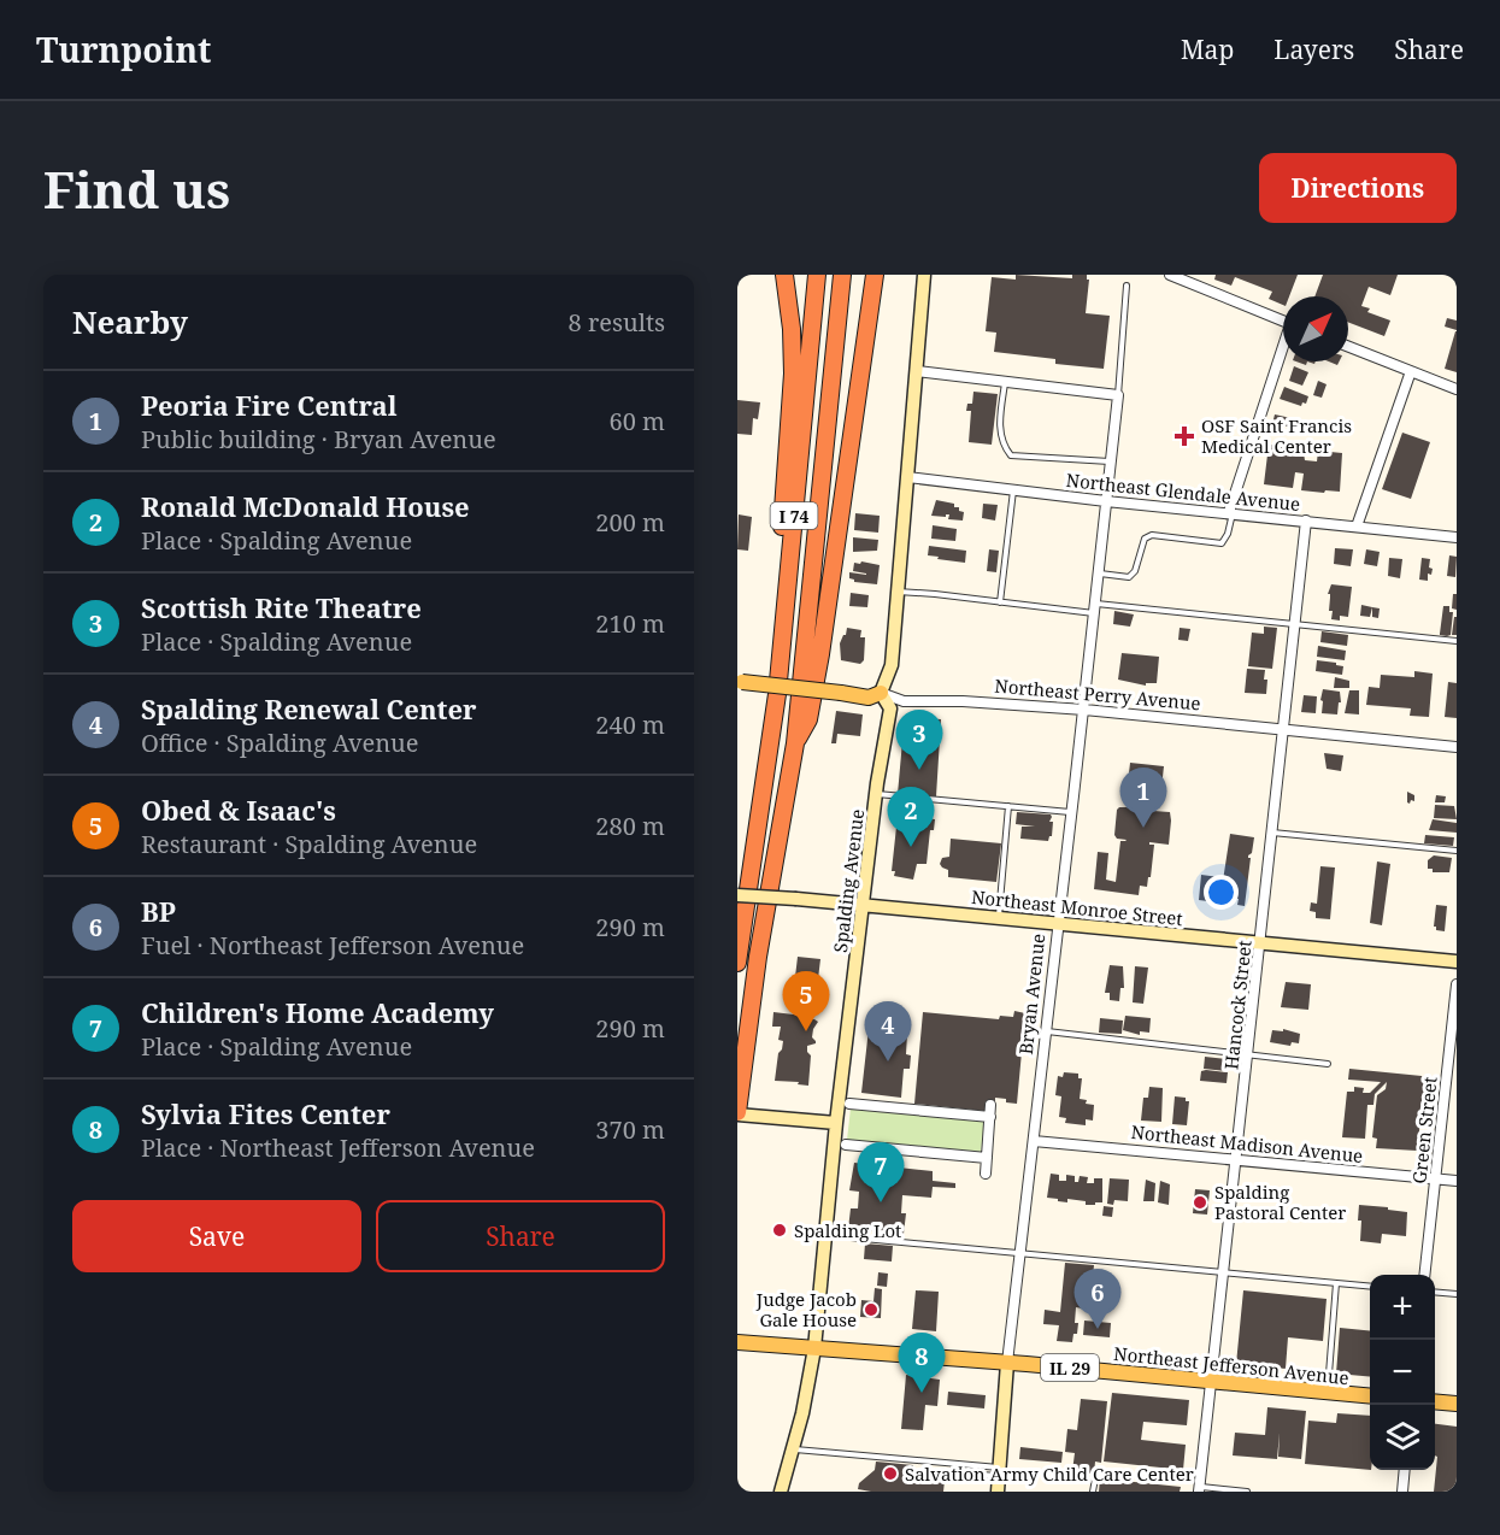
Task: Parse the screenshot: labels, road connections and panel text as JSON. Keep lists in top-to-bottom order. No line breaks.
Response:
{"streets":{"highway":["I 74"],"main road":["Northeast Perry Avenue","Northeast Jefferson Avenue","IL 29"],"street":["Northeast Glendale Avenue","Spalding Avenue","Northeast Monroe Street","Bryan Avenue","Hancock Street","Green Street","Northeast Madison Avenue"]},"crossings":[["Northeast Glendale Avenue","Bryan Avenue"],["Northeast Glendale Avenue","Hancock Street"],["Northeast Perry Avenue","Spalding Avenue"],["Northeast Perry Avenue","Bryan Avenue"],["Northeast Perry Avenue","Hancock Street"],["Spalding Avenue","Northeast Monroe Street"],["Spalding Avenue","Northeast Jefferson Avenue"],["Northeast Monroe Street","Bryan Avenue"],["Northeast Monroe Street","Hancock Street"],["Bryan Avenue","Northeast Madison Avenue"],["Bryan Avenue","Northeast Jefferson Avenue"],["Hancock Street","Northeast Madison Avenue"],["Hancock Street","Northeast Jefferson Avenue"],["Green Street","Northeast Madison Avenue"]],"places":{"health":["OSF Saint Francis Medical Center"],"other":["Spalding Pastoral Center","Spalding Lot","Judge Jacob Gale House","Salvation Army Child Care Center"]},"north":"top right","page":{"header":"Turnpoint","nav":["Map","Layers","Share"],"buttons":["Directions",["Save","Share"]],"title":"Find us","heading":["Nearby","8 results"],"list":[{"mark":"1","name":"Peoria Fire Central","note":"Public building · Bryan Avenue","value":"60 m"},{"mark":"2","name":"Ronald McDonald House","note":"Place · Spalding Avenue","value":"200 m"},{"mark":"3","name":"Scottish Rite Theatre","note":"Place · Spalding Avenue","value":"210 m"},{"mark":"4","name":"Spalding Renewal Center","note":"Office · Spalding Avenue","value":"240 m"},{"mark":"5","name":"Obed & Isaac's","note":"Restaurant · Spalding Avenue","value":"280 m"},{"mark":"6","name":"BP","note":"Fuel · Northeast Jefferson Avenue","value":"290 m"},{"mark":"7","name":"Children's Home Academy","note":"Place · Spalding Avenue","value":"290 m"},{"mark":"8","name":"Sylvia Fites Center","note":"Place · Northeast Jefferson Avenue","value":"370 m"}],"pins":["3","1","2","5","4","7","6","8"],"map_buttons":["+","−"]}}
